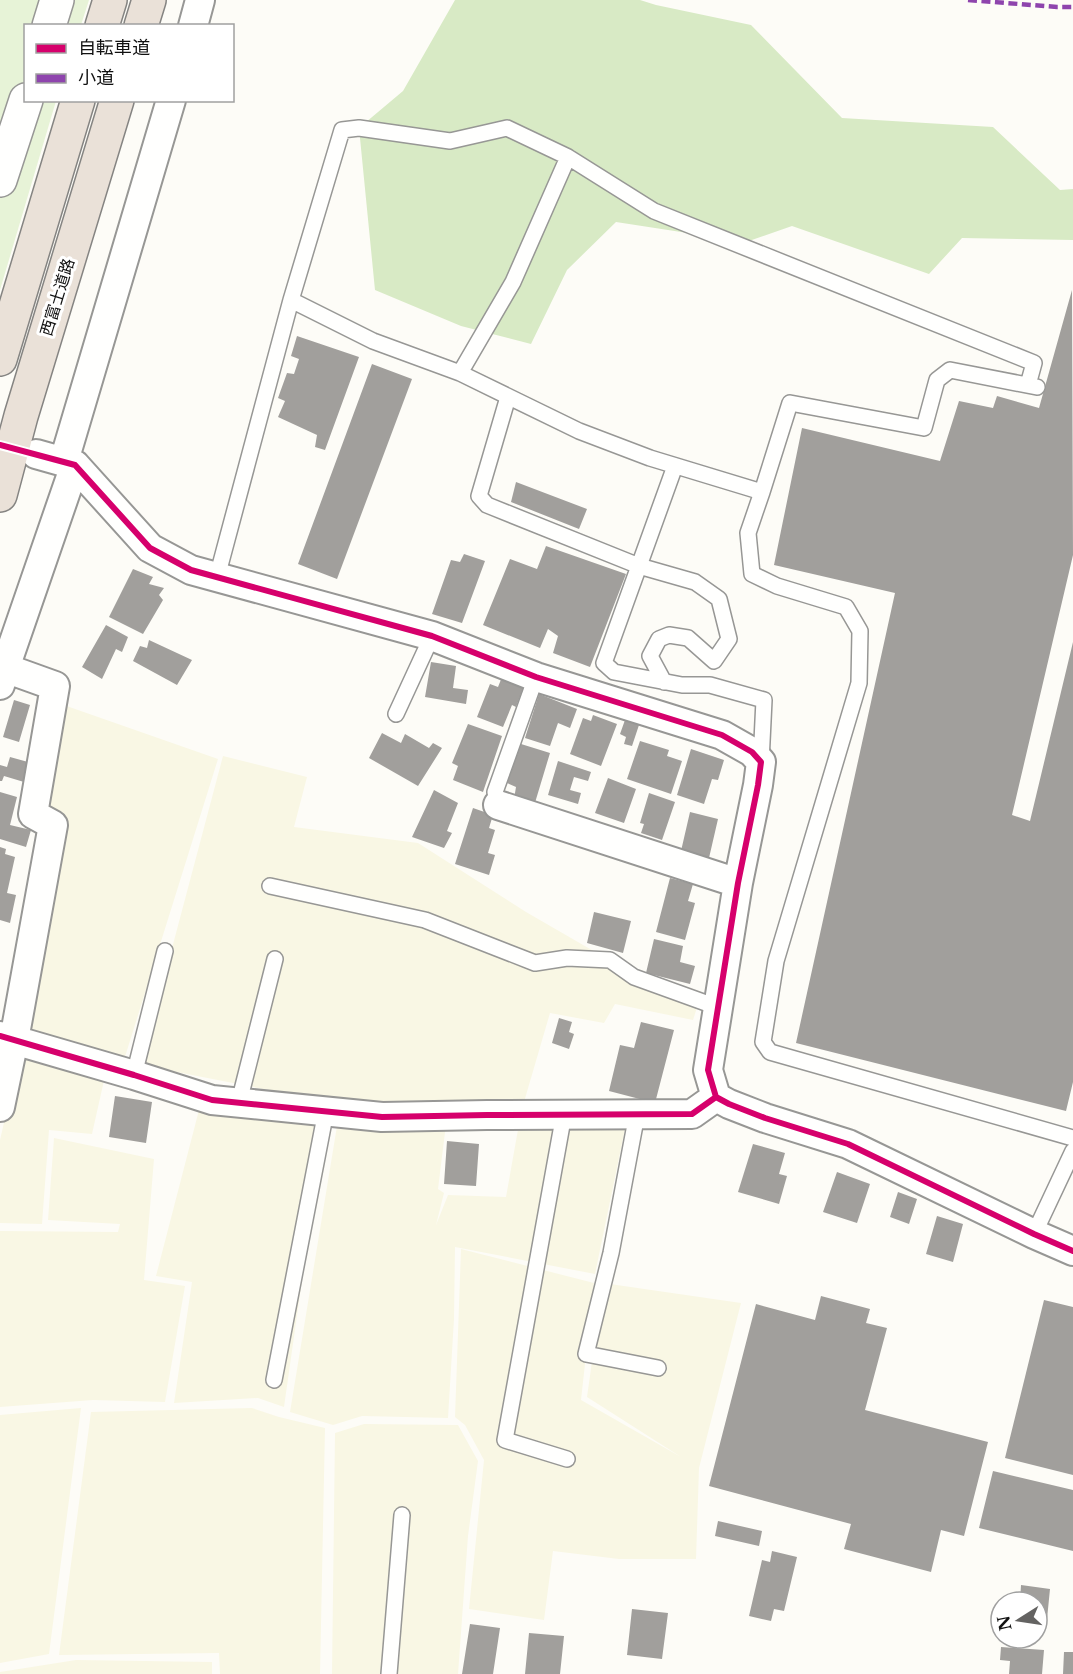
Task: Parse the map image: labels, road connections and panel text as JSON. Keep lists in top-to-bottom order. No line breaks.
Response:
{"streets":{"highway":["西富士道路"]},"legend":["自転車道","小道"],"north":"left"}
